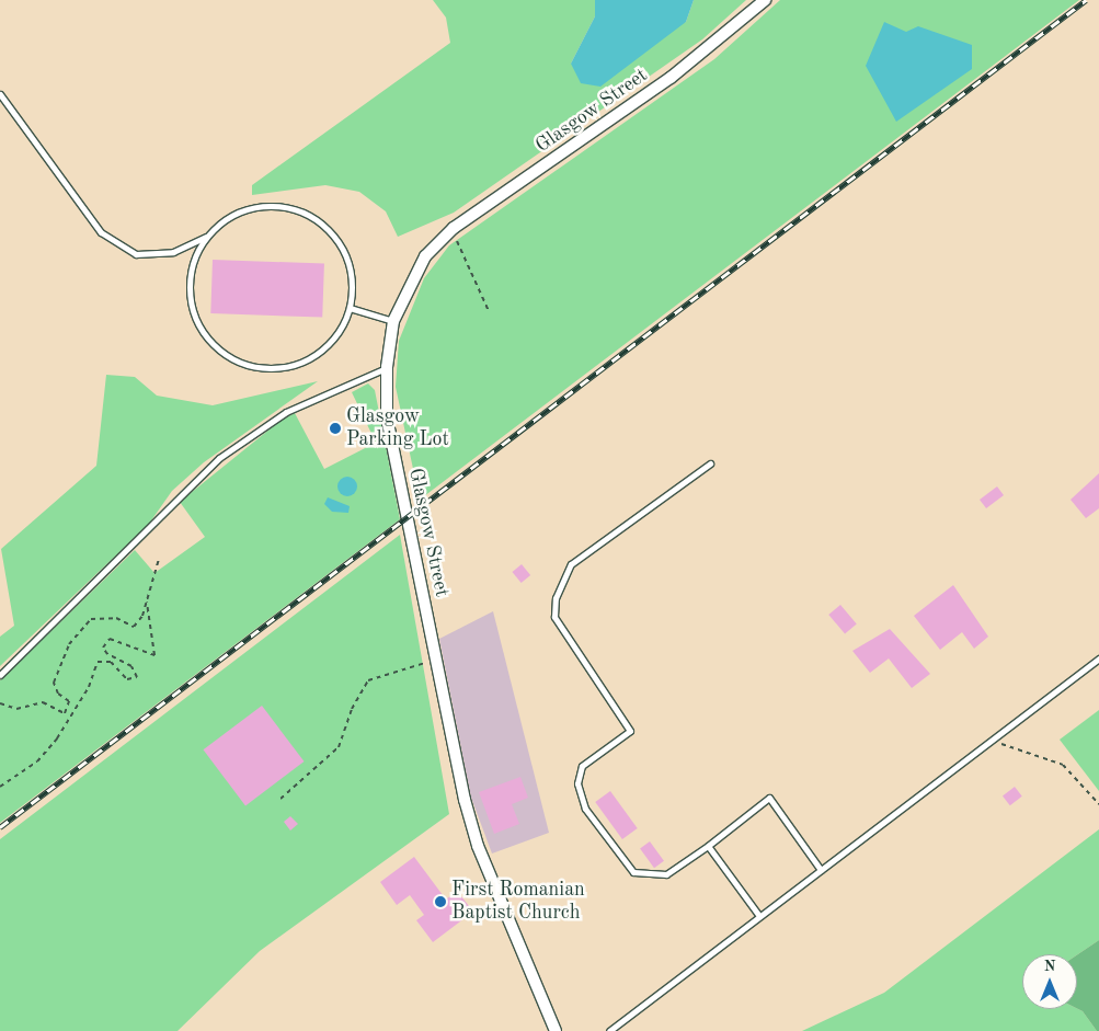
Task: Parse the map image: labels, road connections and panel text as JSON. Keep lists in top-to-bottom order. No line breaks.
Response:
{"streets":{"street":["Glasgow Street"]},"places":["Glasgow Parking Lot","First Romanian Baptist Church"],"north":"top"}
